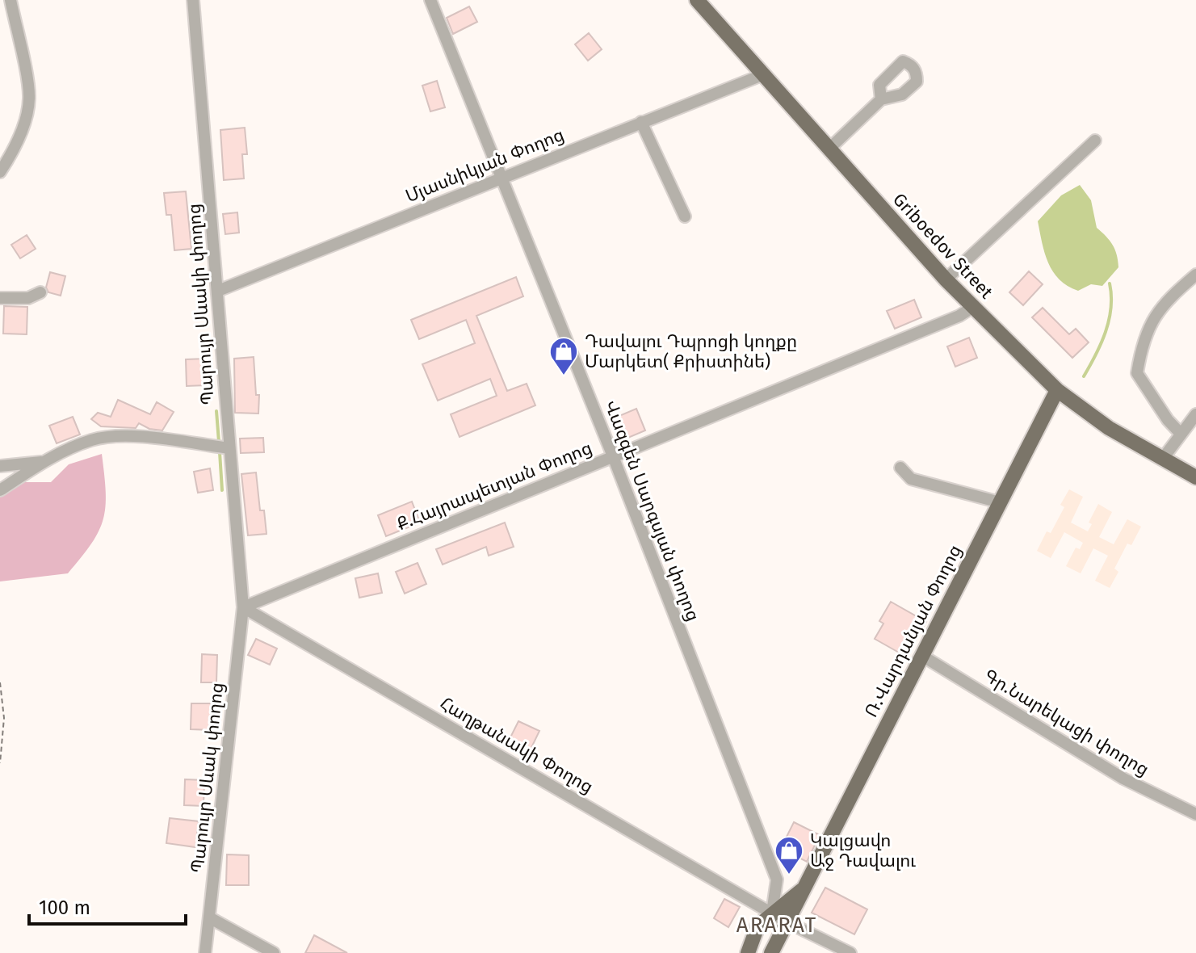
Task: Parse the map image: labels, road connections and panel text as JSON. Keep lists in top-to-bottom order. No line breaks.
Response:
{"streets":{"main road":["Griboedov Street","Ռ.Վարդանյան Փողոց"],"street":["Մյասնիկյան Փողոց","Պարույր Սևակի փողոց","Ք.Հայրապետյան Փողոց","Վազգեն Սարգսյան փողոց","Գր.Նարեկացի փողոց","Հաղթանակի Փողոց","Պարույր Սևակ փողոց"]},"crossings":[["Մյասնիկյան Փողոց","Griboedov Street"],["Մյասնիկյան Փողոց","Պարույր Սևակի փողոց"],["Մյասնիկյան Փողոց","Վազգեն Սարգսյան փողոց"],["Griboedov Street","Ք.Հայրապետյան Փողոց"],["Griboedov Street","Ռ.Վարդանյան Փողոց"],["Պարույր Սևակի փողոց","Ք.Հայրապետյան Փողոց"],["Պարույր Սևակի փողոց","Հաղթանակի Փողոց"],["Պարույր Սևակի փողոց","Պարույր Սևակ փողոց"],["Ք.Հայրապետյան Փողոց","Վազգեն Սարգսյան փողոց"],["Ք.Հայրապետյան Փողոց","Հաղթանակի Փողոց"],["Ք.Հայրապետյան Փողոց","Պարույր Սևակ փողոց"],["Վազգեն Սարգսյան փողոց","Հաղթանակի Փողոց"],["Ռ.Վարդանյան Փողոց","Գր.Նարեկացի փողոց"],["Հաղթանակի Փողոց","Պարույր Սևակ փողոց"]],"districts":["ARARAT"],"places":{"shop":["Դավալու Դպրոցի կողքը Մարկետ( Քրիստինե)","Կալցավո Աջ Դավալու"]},"scale_bar":"100 m"}
